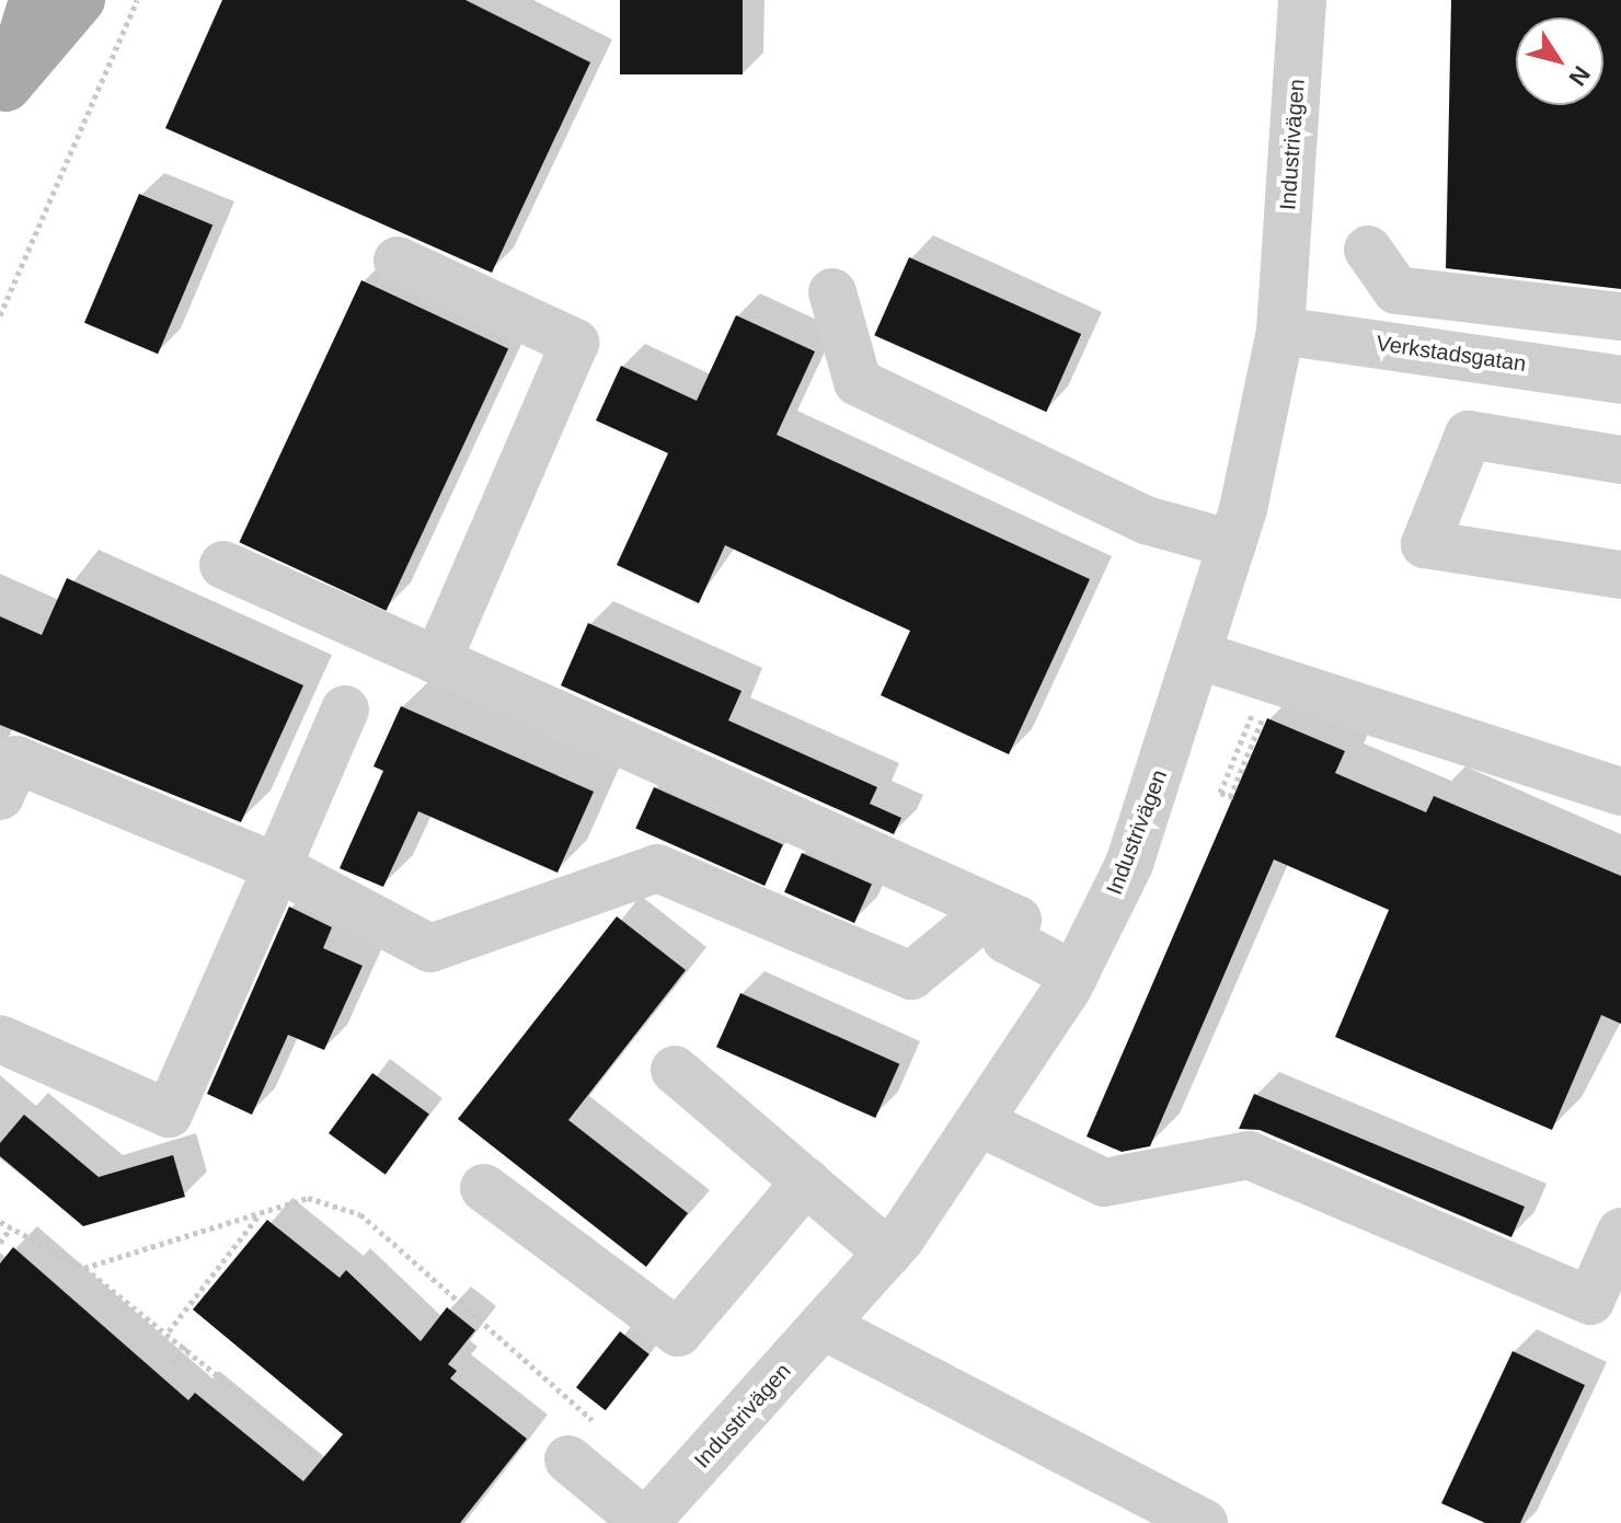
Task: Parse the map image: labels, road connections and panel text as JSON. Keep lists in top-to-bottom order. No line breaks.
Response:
{"streets":{"street":["Industrivägen","Verkstadsgatan"]},"crossings":[["Industrivägen","Verkstadsgatan"]],"north":"bottom right"}
